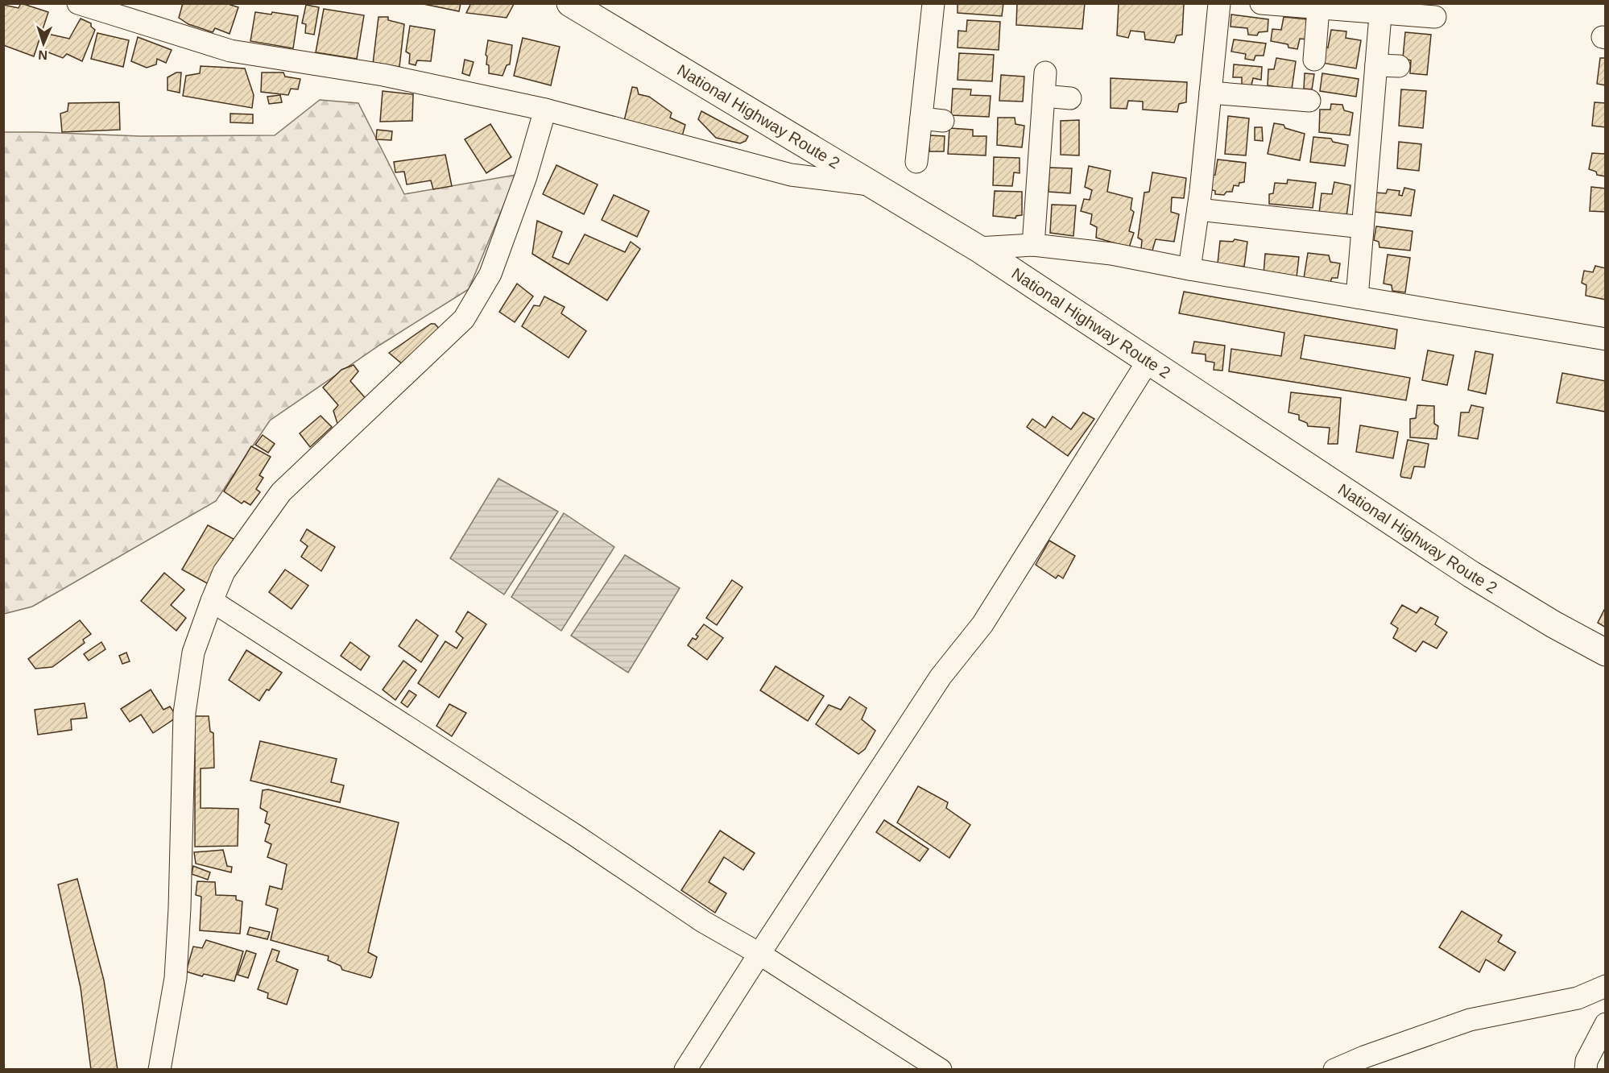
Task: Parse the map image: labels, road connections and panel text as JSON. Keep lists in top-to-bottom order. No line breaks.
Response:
{"streets":{"highway":["National Highway Route 2"]},"north":"bottom"}
